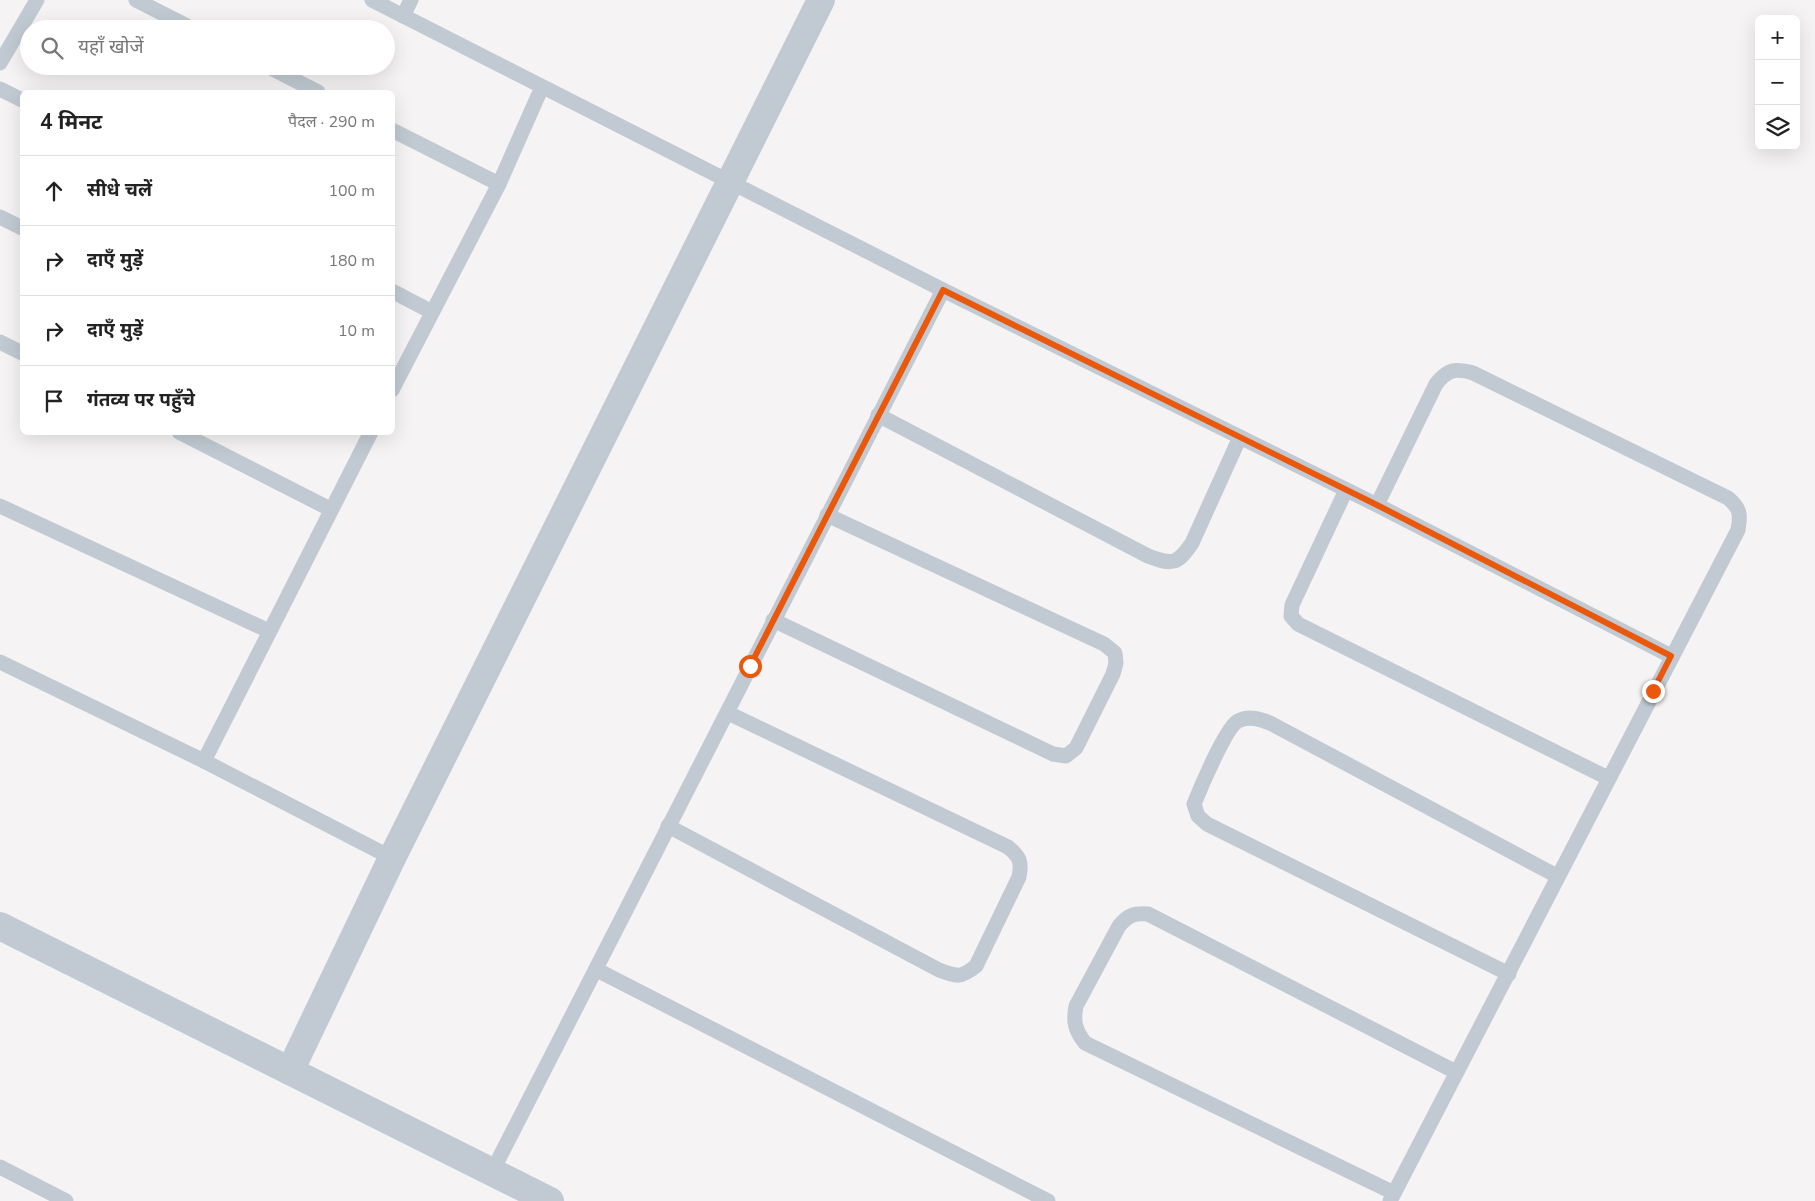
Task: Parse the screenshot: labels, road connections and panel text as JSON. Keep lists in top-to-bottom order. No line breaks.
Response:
{"page":{"map_buttons":["+","−"],"search":"यहाँ खोजें","heading":["4 मिनट","पैदल · 290 m"],"list":[["सीधे चलें","100 m"],["दाएँ मुड़ें","180 m"],["दाएँ मुड़ें","10 m"],"गंतव्य पर पहुँचे"]}}
